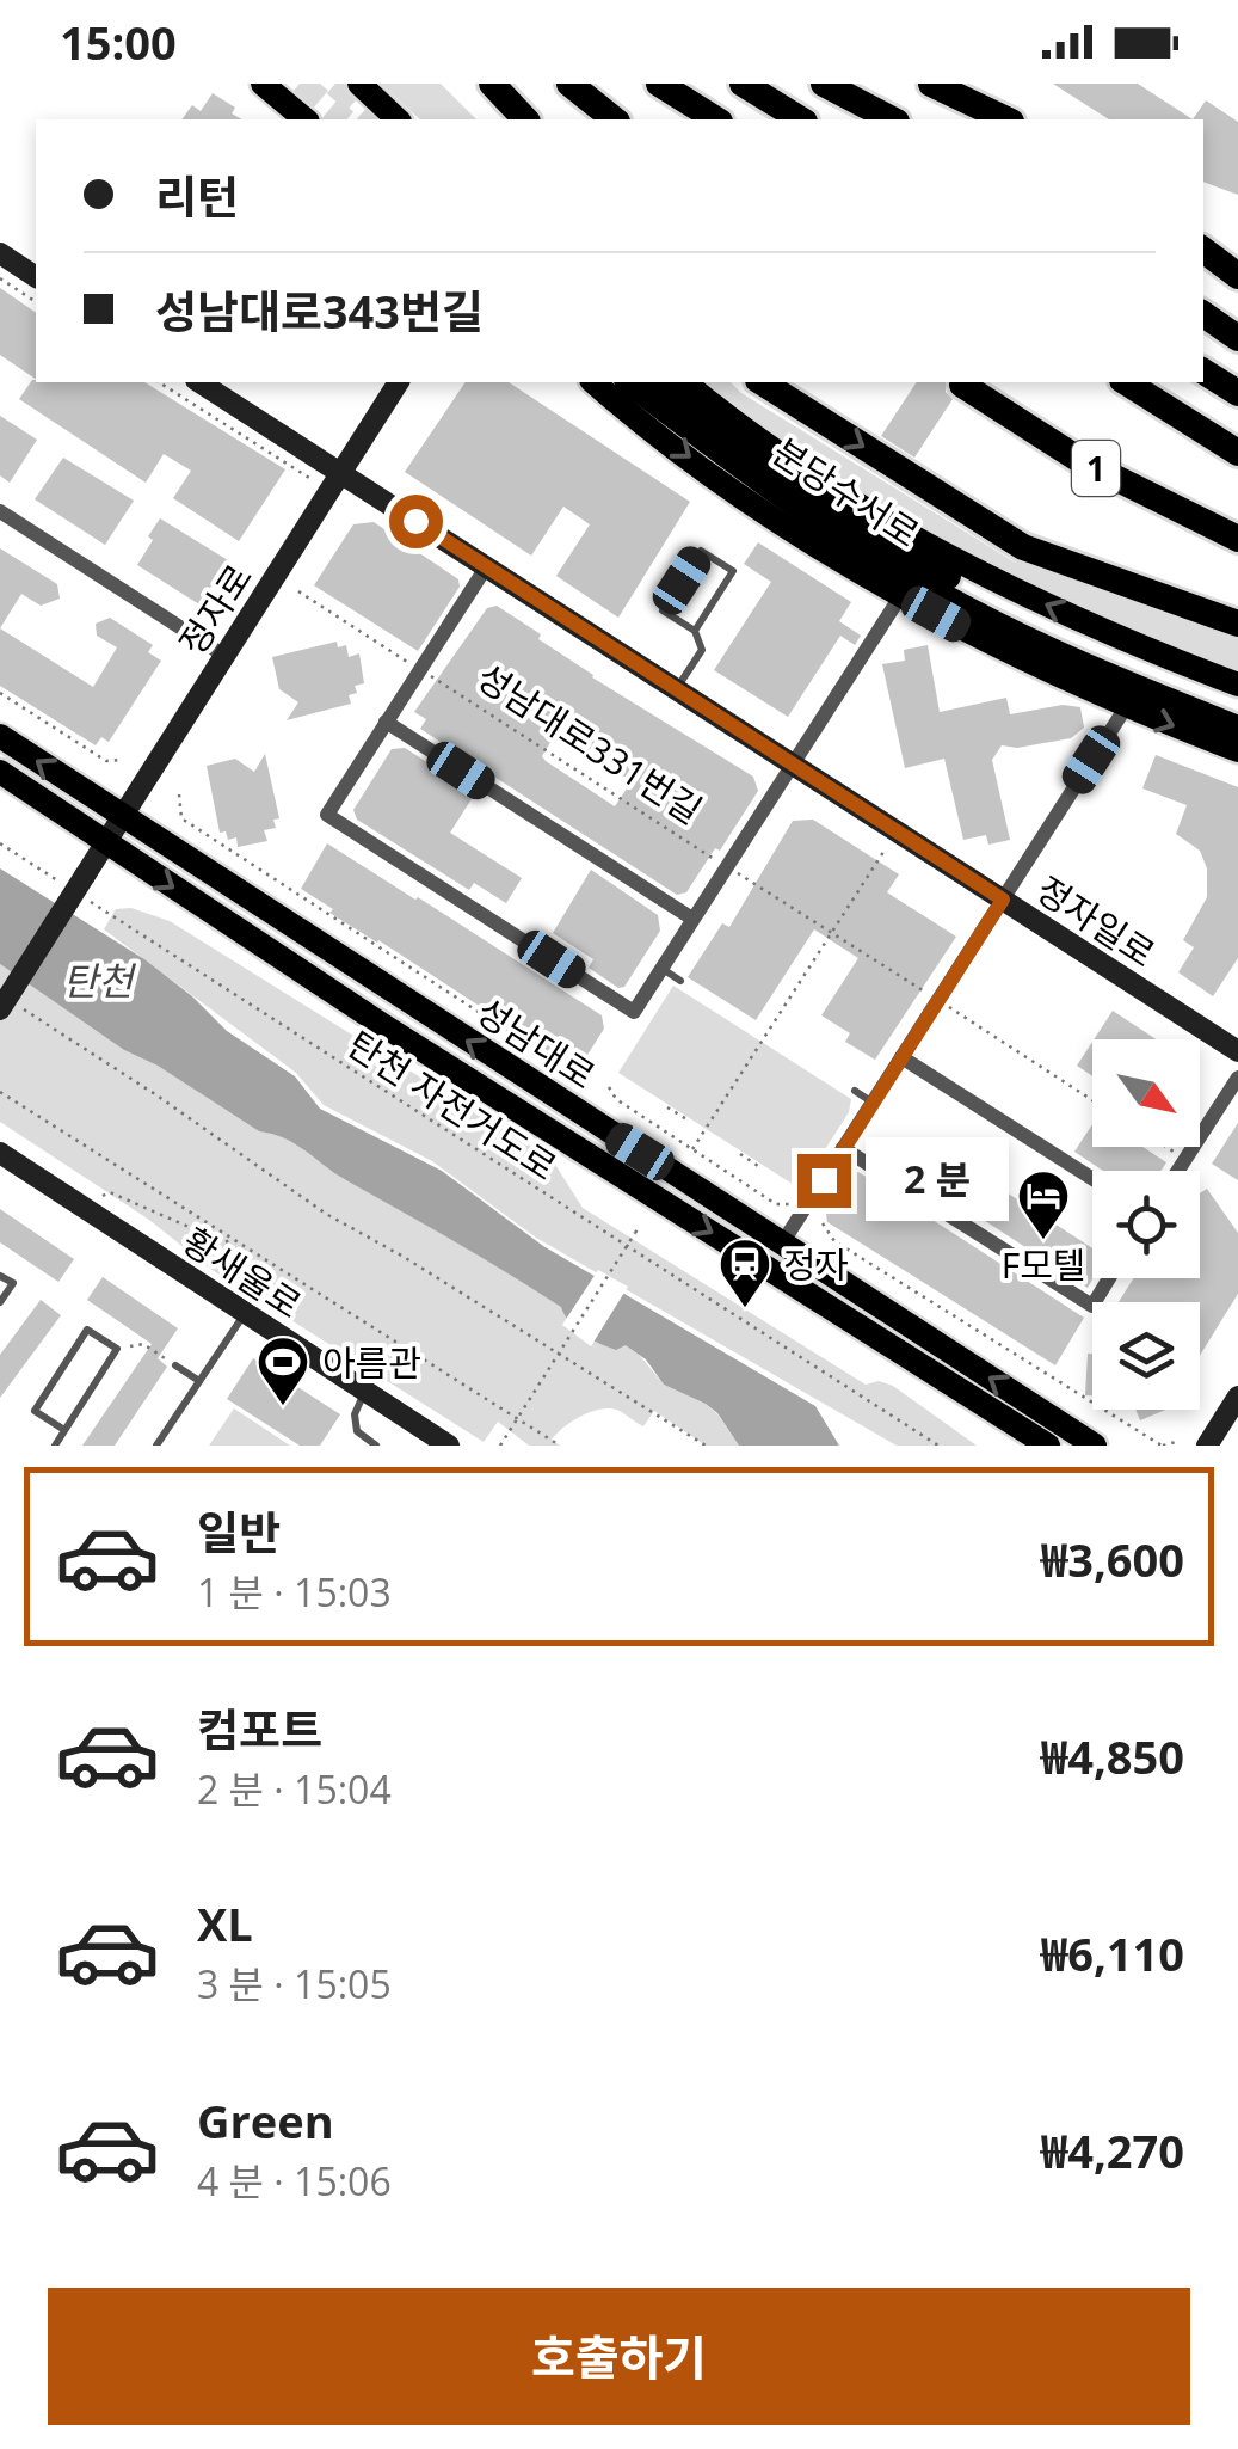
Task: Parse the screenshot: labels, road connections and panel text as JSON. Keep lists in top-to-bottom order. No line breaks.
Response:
{"streets":{"highway":["1","분당수서로"],"main road":["성남대로"],"street":["정자로","성남대로331번길","정자일로","황새울로"],"path":["탄천 자전거도로"]},"crossings":[["정자로","정자일로"],["정자로","성남대로"],["정자로","탄천 자전거도로"],["성남대로331번길","정자일로"]],"water":["탄천"],"places":{"hotel":["F모텔"],"station":["정자"],"sports":["아름관"]},"north":"bottom right","page":{"status":"15:00","banner":["리턴","성남대로343번길"],"bubble":"2 분","list":[{"name":"일반","note":"1 분 · 15:03","value":"₩3,600"},{"name":"컴포트","note":"2 분 · 15:04","value":"₩4,850"},{"name":"XL","note":"3 분 · 15:05","value":"₩6,110"},{"name":"Green","note":"4 분 · 15:06","value":"₩4,270"}],"buttons":"호출하기"}}
